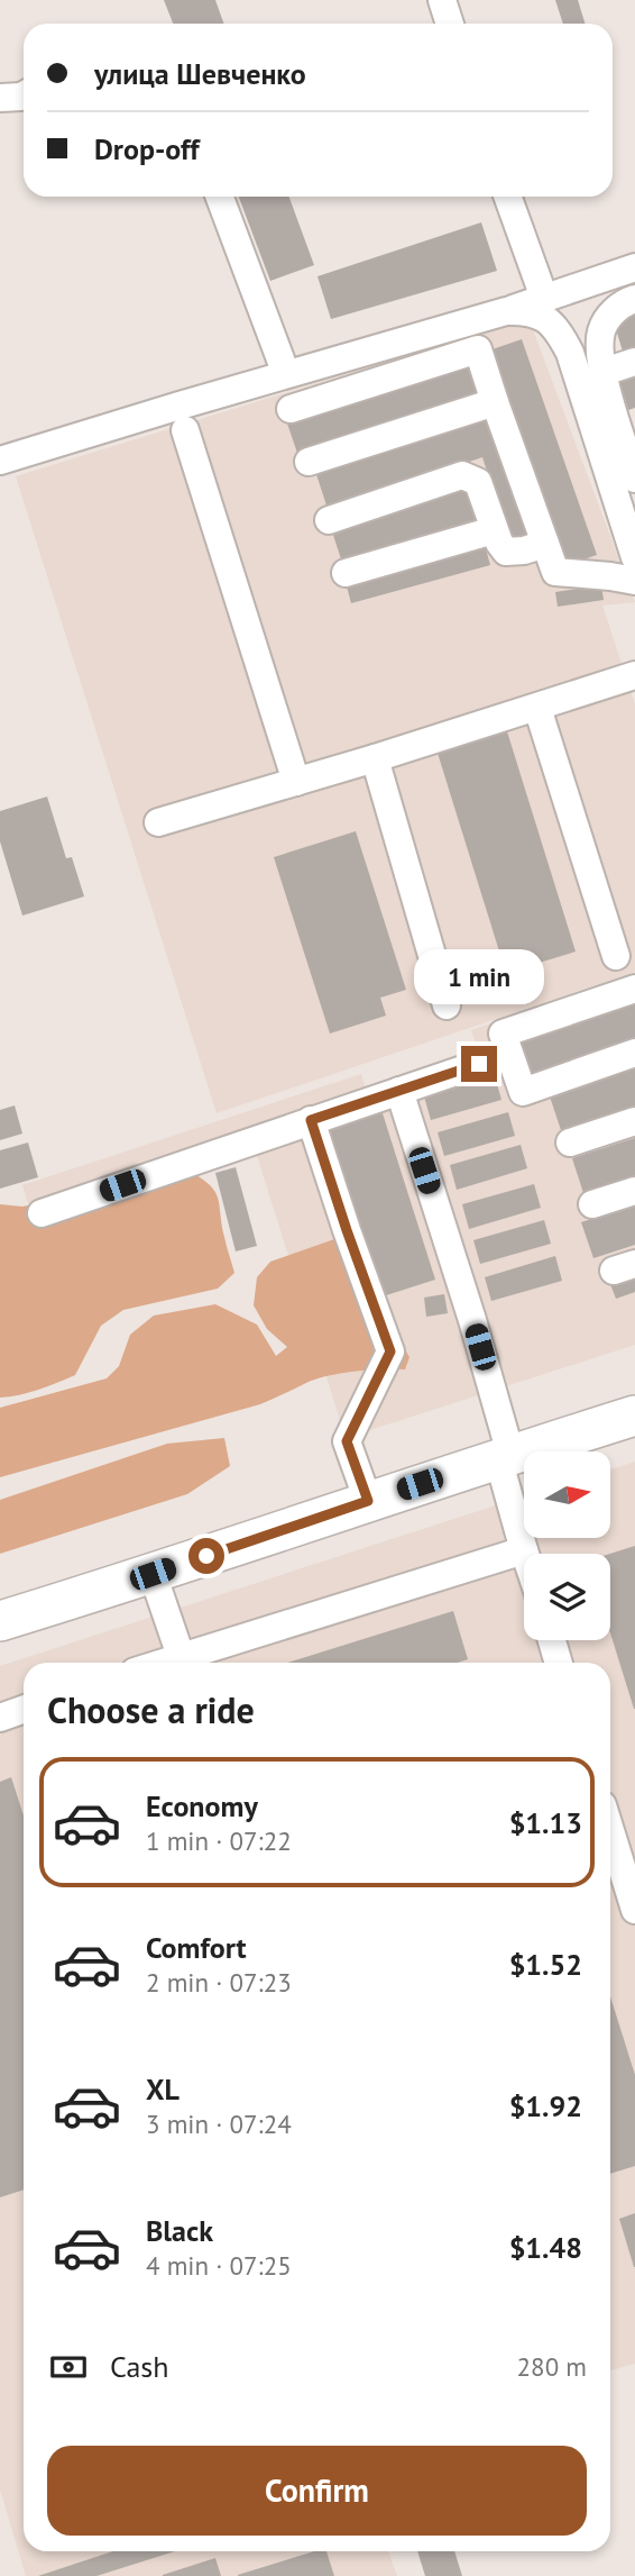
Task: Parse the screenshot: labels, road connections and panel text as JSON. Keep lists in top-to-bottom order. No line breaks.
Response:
{"north":"right","page":{"banner":["улица Шевченко","Drop-off"],"bubble":"1 min","heading":"Choose a ride","list":[{"name":"Economy","note":"1 min · 07:22","value":"$1.13"},{"name":"Comfort","note":"2 min · 07:23","value":"$1.52"},{"name":"XL","note":"3 min · 07:24","value":"$1.92"},{"name":"Black","note":"4 min · 07:25","value":"$1.48"}],"pay":["Cash","280 m"],"buttons":"Confirm"}}
